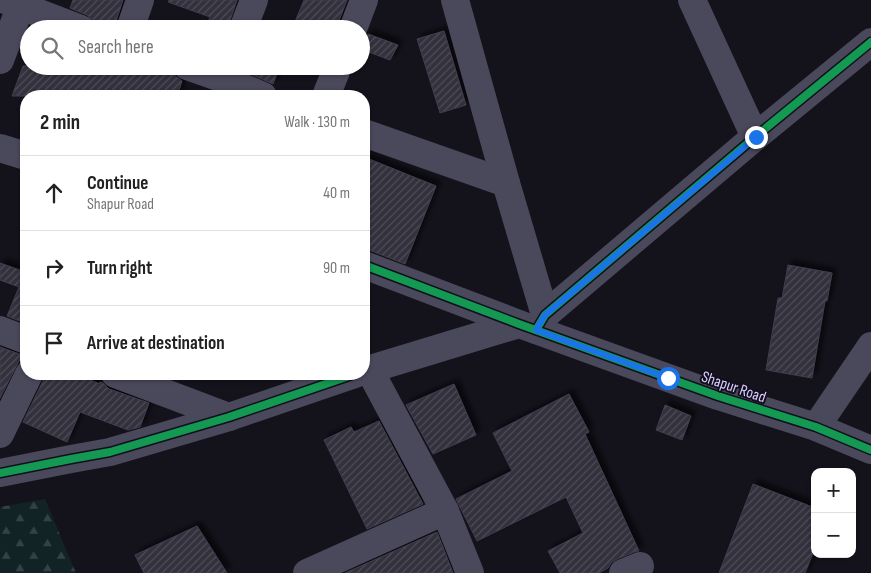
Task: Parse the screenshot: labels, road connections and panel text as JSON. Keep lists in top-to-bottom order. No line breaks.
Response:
{"streets":{"street":["Shapur Road"]},"page":{"search":"Search here","heading":["2 min","Walk · 130 m"],"list":[["Continue","Shapur Road","40 m"],["Turn right","90 m"],"Arrive at destination"],"map_buttons":["+","−"]}}
